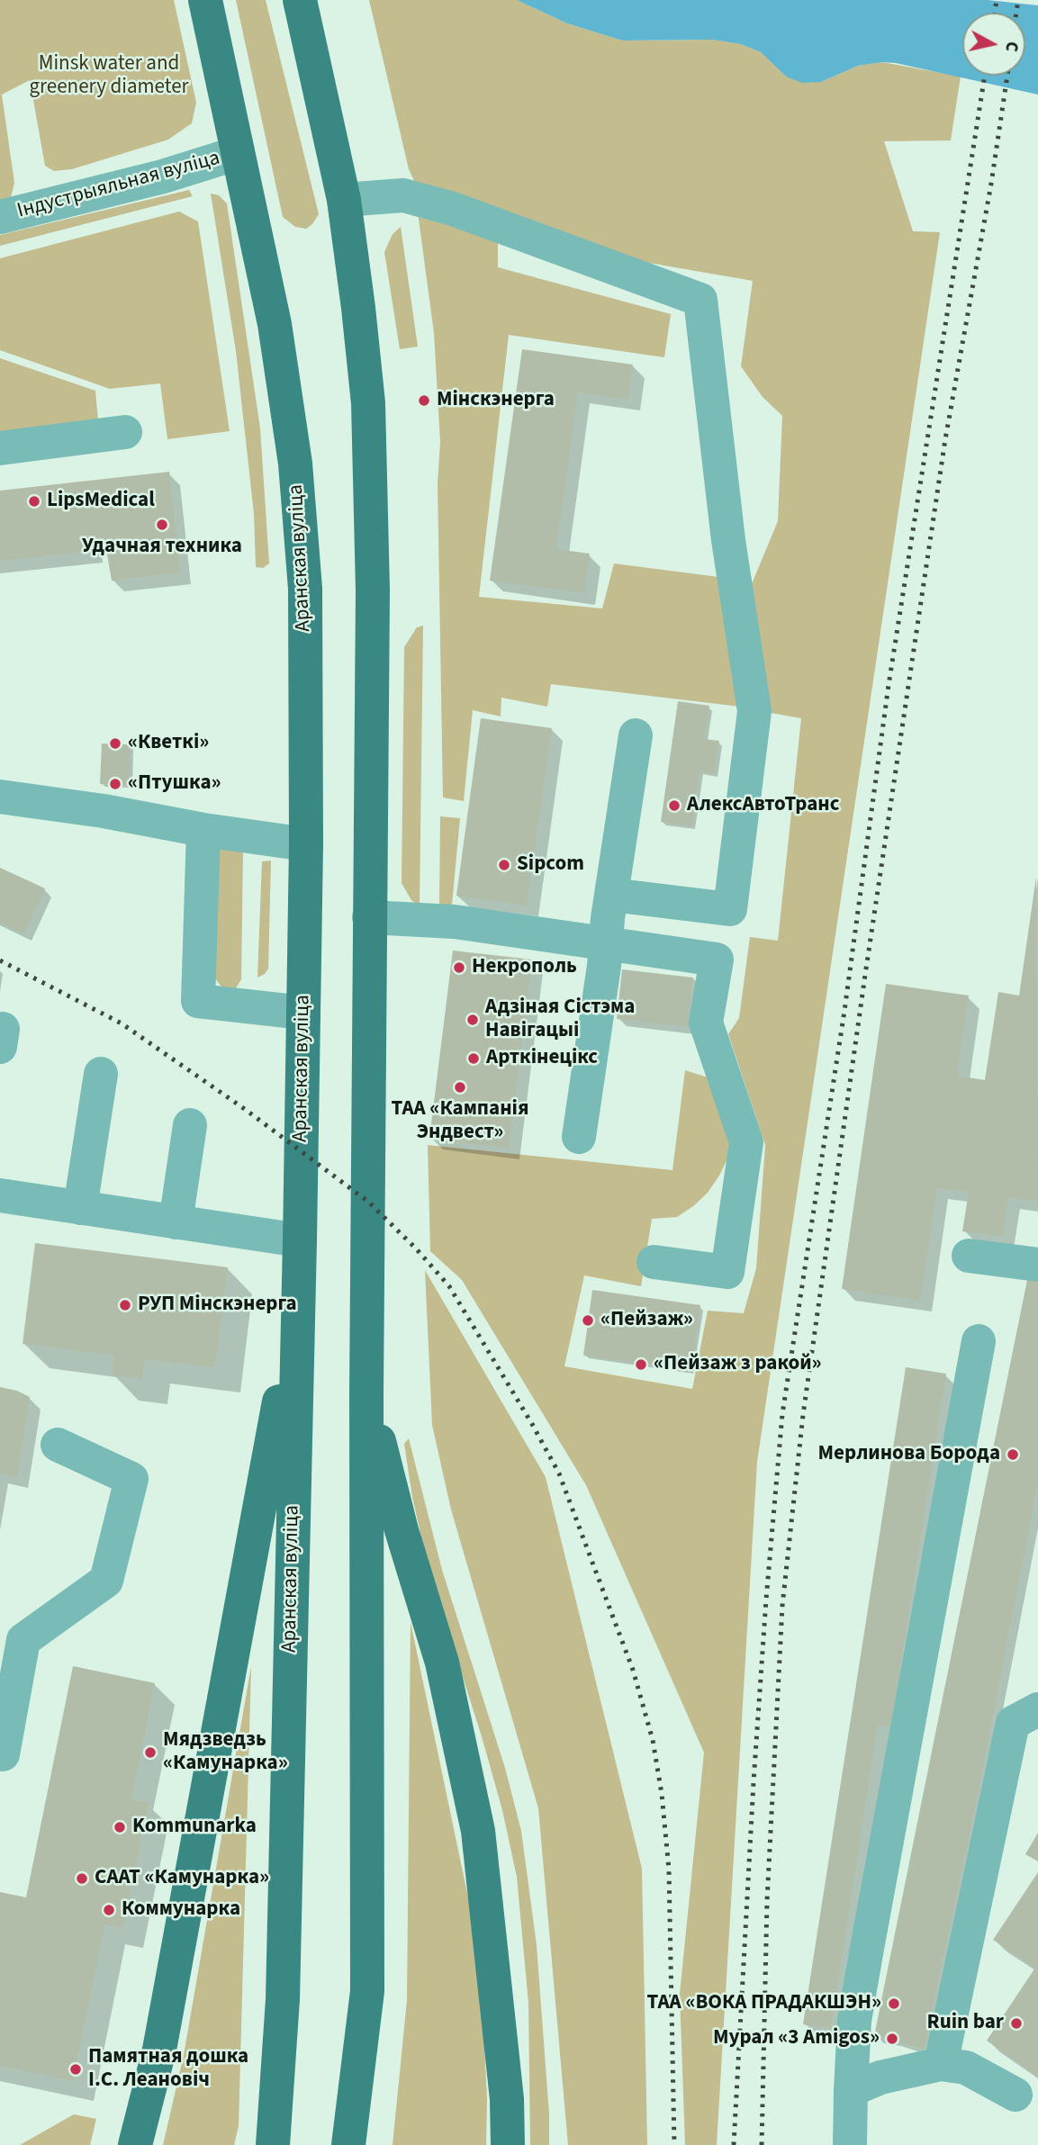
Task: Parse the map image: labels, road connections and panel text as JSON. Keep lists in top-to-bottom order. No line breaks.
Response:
{"streets":{"main road":["Аранская вуліца"],"street":["Індустрыяльная вуліца"]},"crossings":[["Індустрыяльная вуліца","Аранская вуліца"]],"parks":["Minsk water and greenery diameter"],"places":["Мінскэнерга","LipsMedical","Удачная техника","«Кветкі»","«Птушка»","АлексАвтоТранс","Sipcom","Некрополь","Адзіная Сістэма Навігацыі","Арткінецікс","ТАА «Кампанія Эндвест»","РУП Мінскэнерга","«Пейзаж»","«Пейзаж з ракой»","Мерлинова Борода","Мядзведзь «Камунарка»","Kommunarka","СААТ «Камунарка»","Коммунарка","ТАА «ВОКА ПРАДАКШЭН»","Ruin bar","Мурал «3 Amigos»","Памятная дошка І.С. Леановіч"],"north":"right"}
